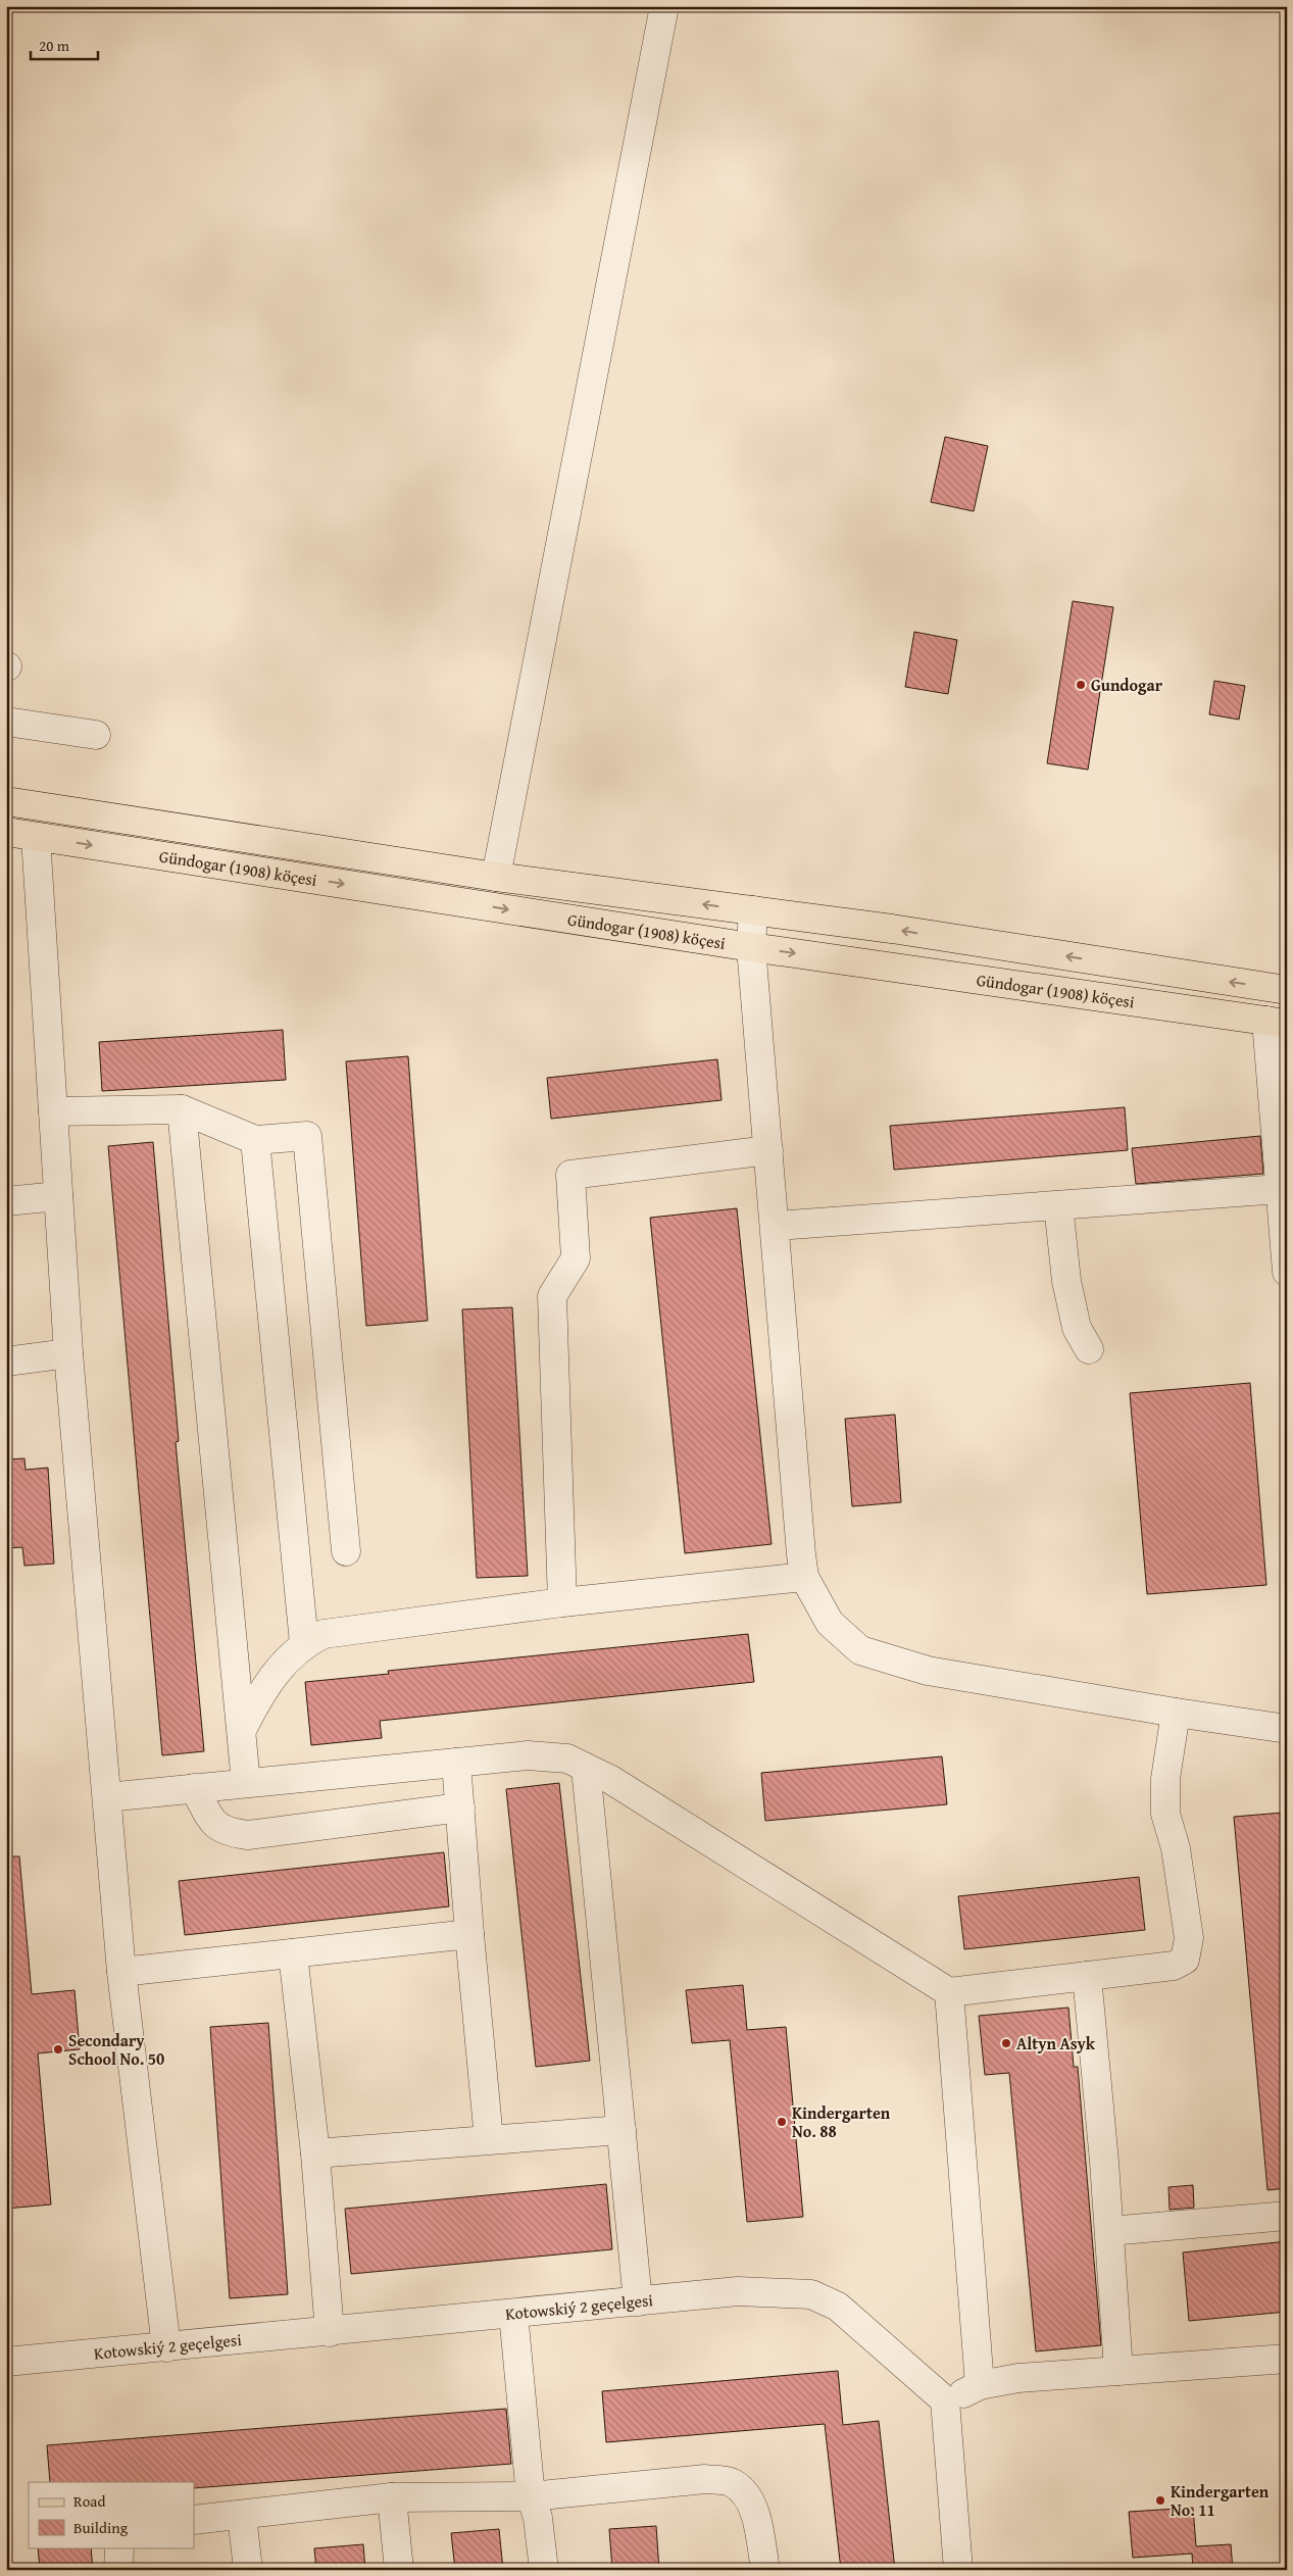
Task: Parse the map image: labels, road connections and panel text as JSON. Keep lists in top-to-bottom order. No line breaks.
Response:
{"streets":{"main road":["Gündogar (1908) köçesi"],"street":["Kotowskiý 2 geçelgesi"]},"places":["Gundogar","Altyn Asyk","Secondary School No. 50","Kindergarten No. 88","Kindergarten No. 11"],"legend":["Road","Building"],"scale_bar":"20 m"}
